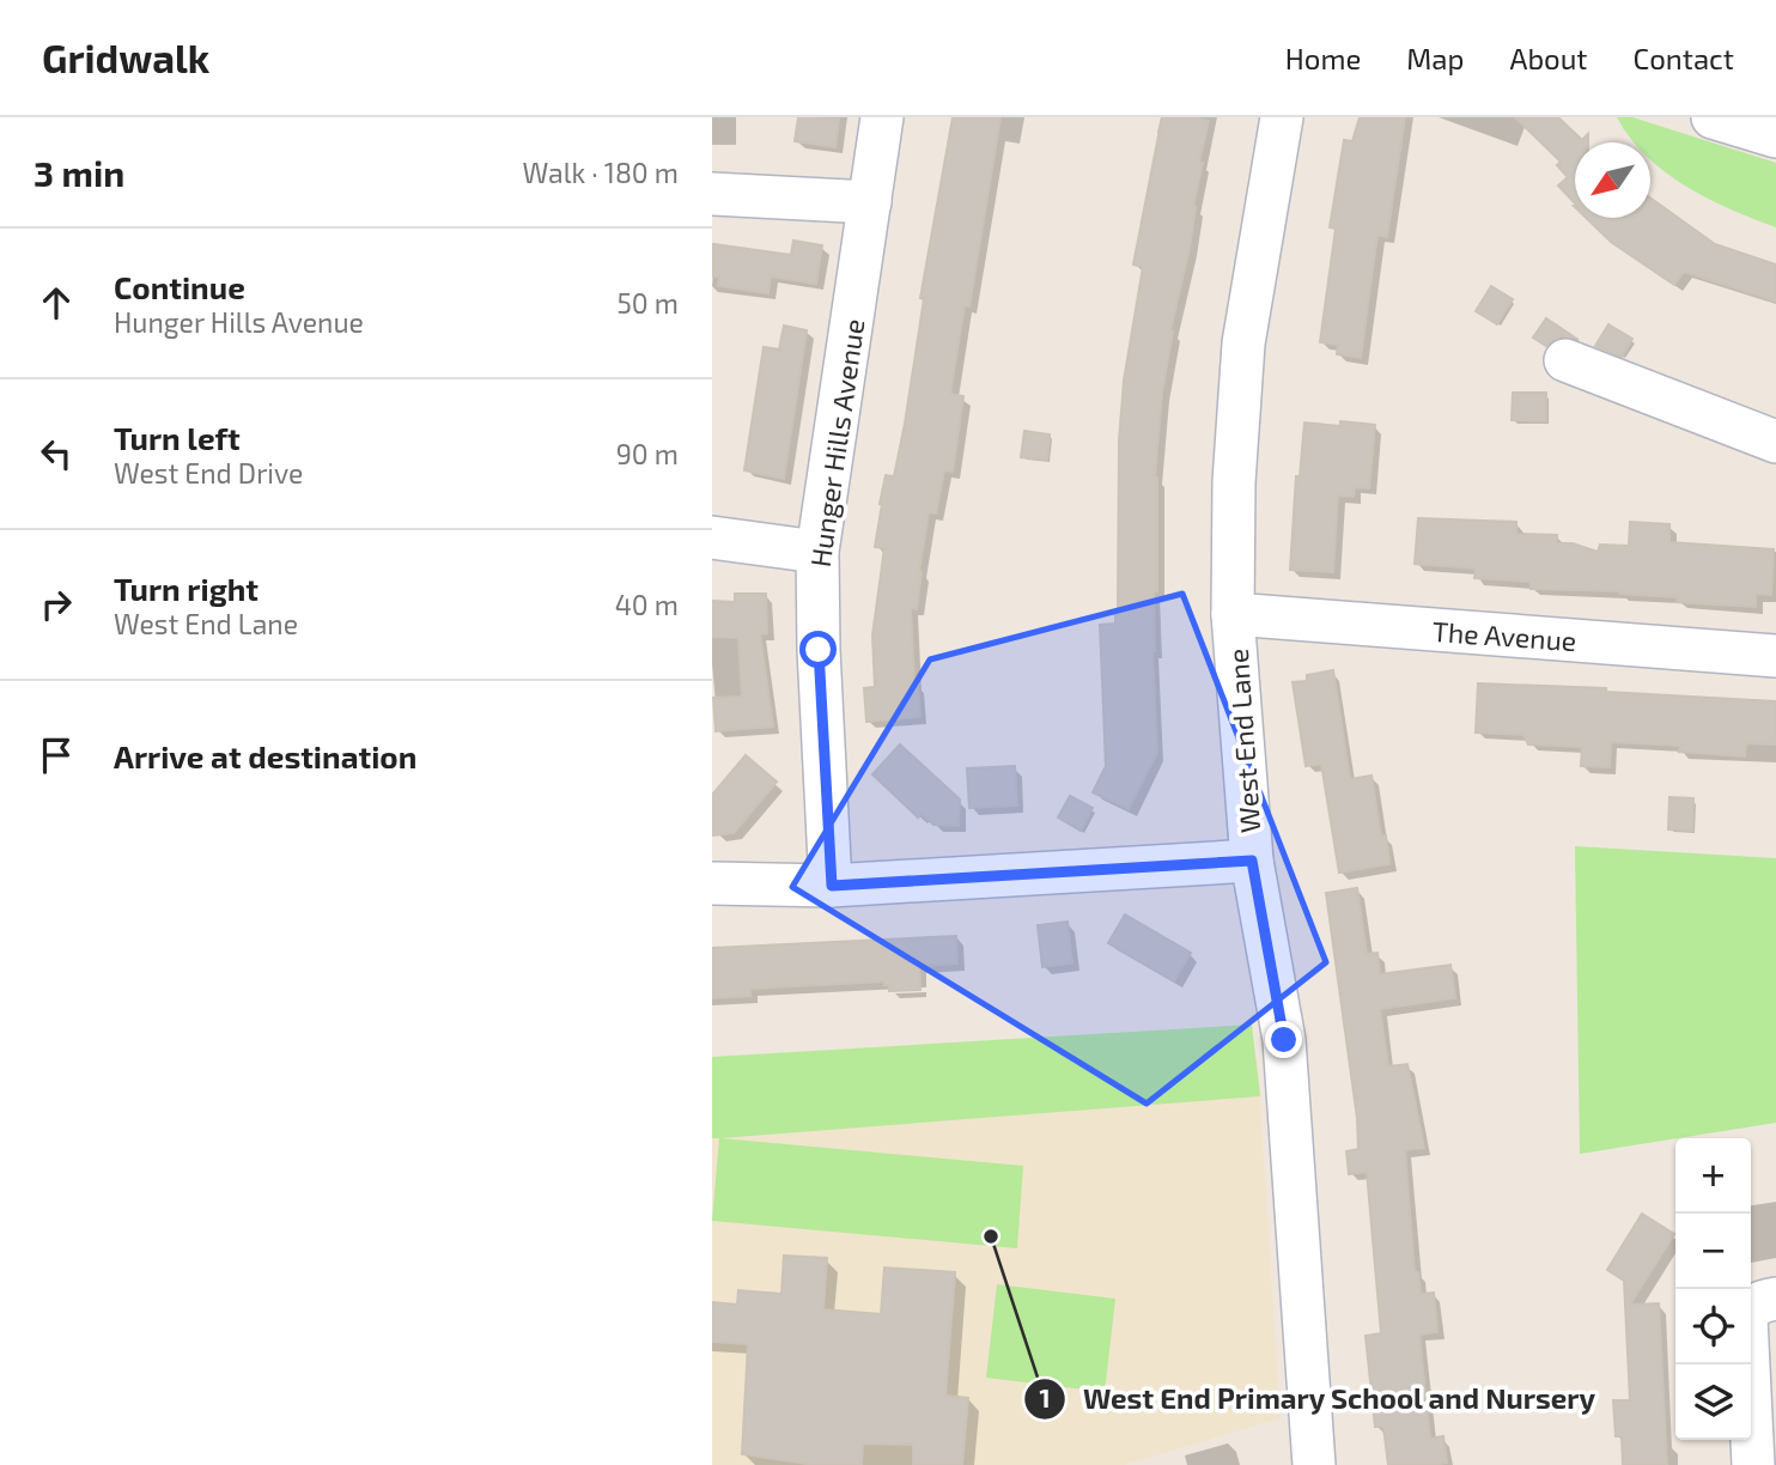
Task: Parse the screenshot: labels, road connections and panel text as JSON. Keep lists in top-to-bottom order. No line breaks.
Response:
{"streets":{"street":["Hunger Hills Avenue","The Avenue","West End Lane"]},"crossings":[["The Avenue","West End Lane"]],"places":["West End Primary School and Nursery"],"north":"bottom left","page":{"header":"Gridwalk","nav":["Home","Map","About","Contact"],"heading":["3 min","Walk · 180 m"],"list":[["Continue","Hunger Hills Avenue","50 m"],["Turn left","West End Drive","90 m"],["Turn right","West End Lane","40 m"],"Arrive at destination"],"map_buttons":["+","−"]}}
